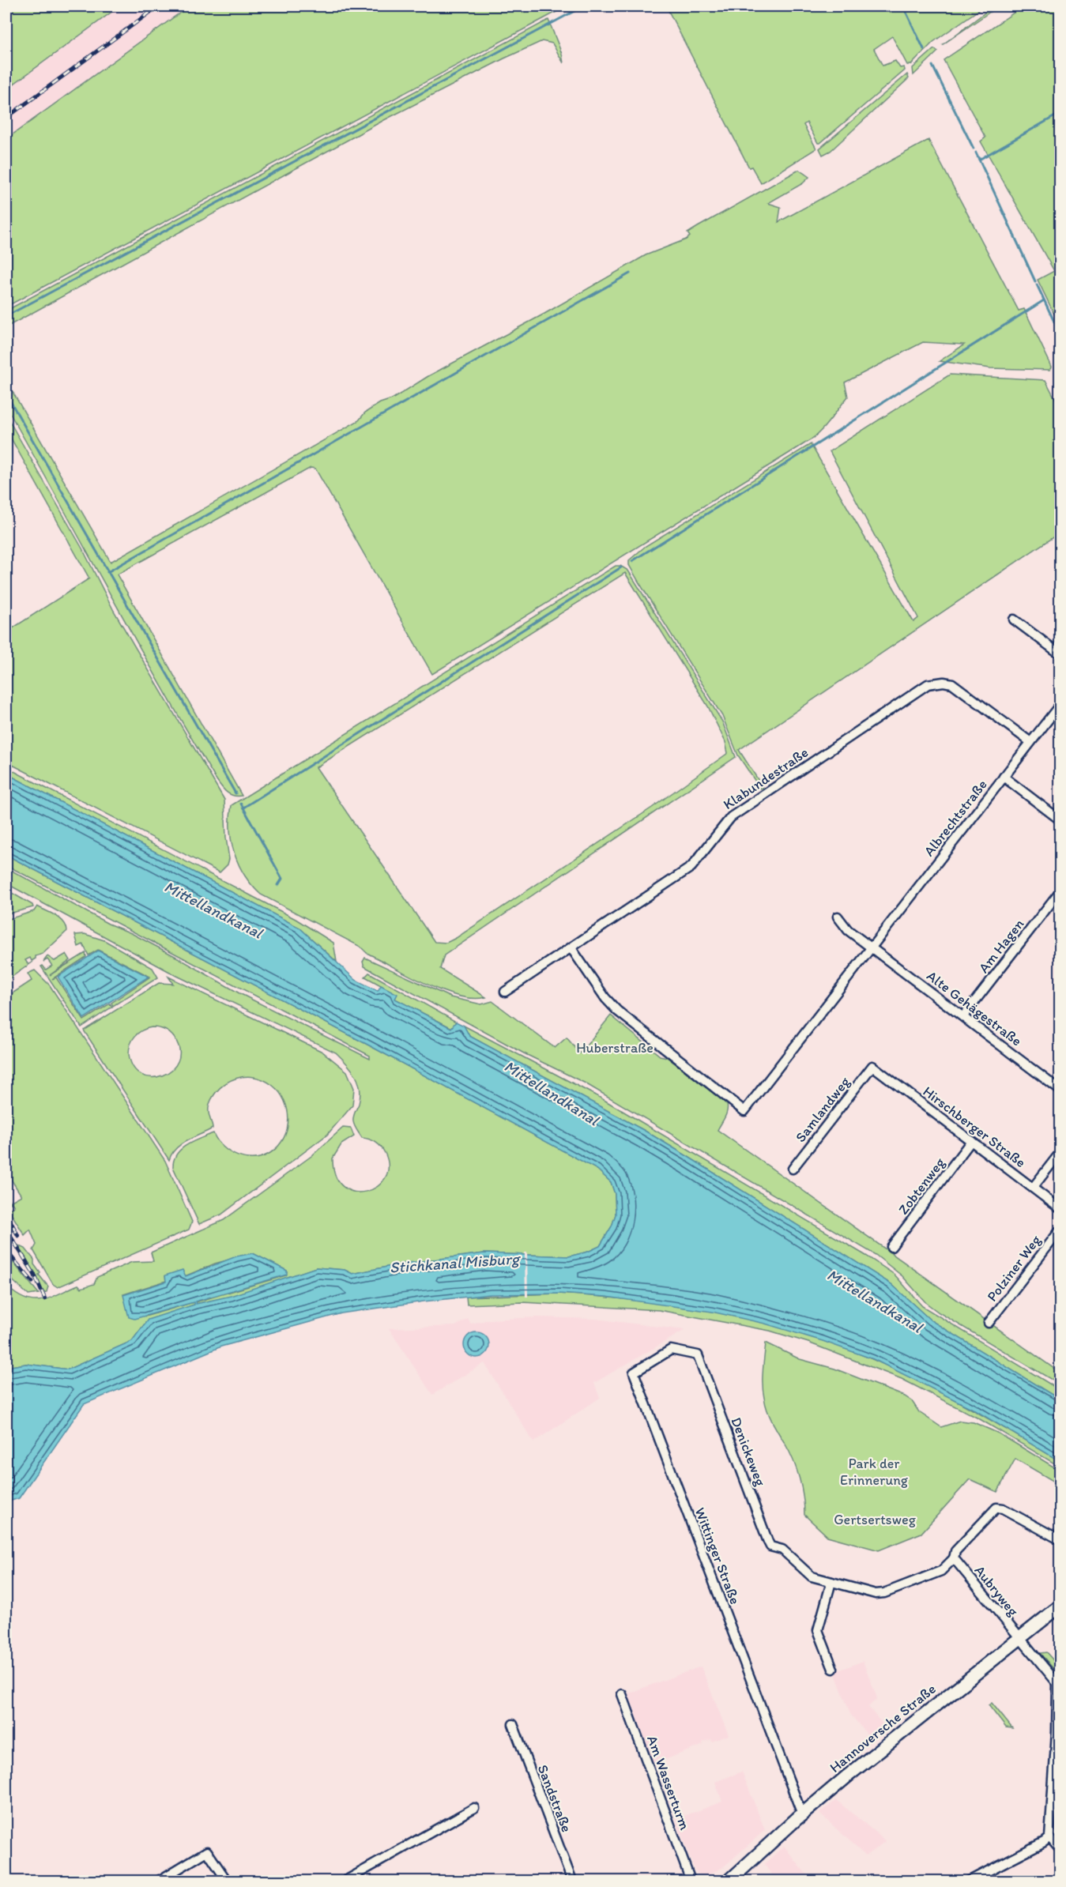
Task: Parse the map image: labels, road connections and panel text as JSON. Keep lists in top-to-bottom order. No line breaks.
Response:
{"streets":{"main road":["Hannoversche Straße"],"street":["Klabundestraße","Albrechtstraße","Am Hagen","Alte Gehägestraße","Samlandweg","Hirschberger Straße","Zobtenweg","Polziner Weg","Denickeweg","Wittinger Straße","Aubryweg","Am Wasserturm","Sandstraße"]},"crossings":[["Klabundestraße","Albrechtstraße"],["Albrechtstraße","Alte Gehägestraße"],["Am Hagen","Alte Gehägestraße"],["Samlandweg","Hirschberger Straße"],["Hirschberger Straße","Zobtenweg"],["Denickeweg","Wittinger Straße"],["Wittinger Straße","Hannoversche Straße"],["Aubryweg","Hannoversche Straße"]],"water":["Mittellandkanal","Stichkanal Misburg"],"parks":["Huberstraße","Park der Erinnerung","Gertsertsweg"]}
